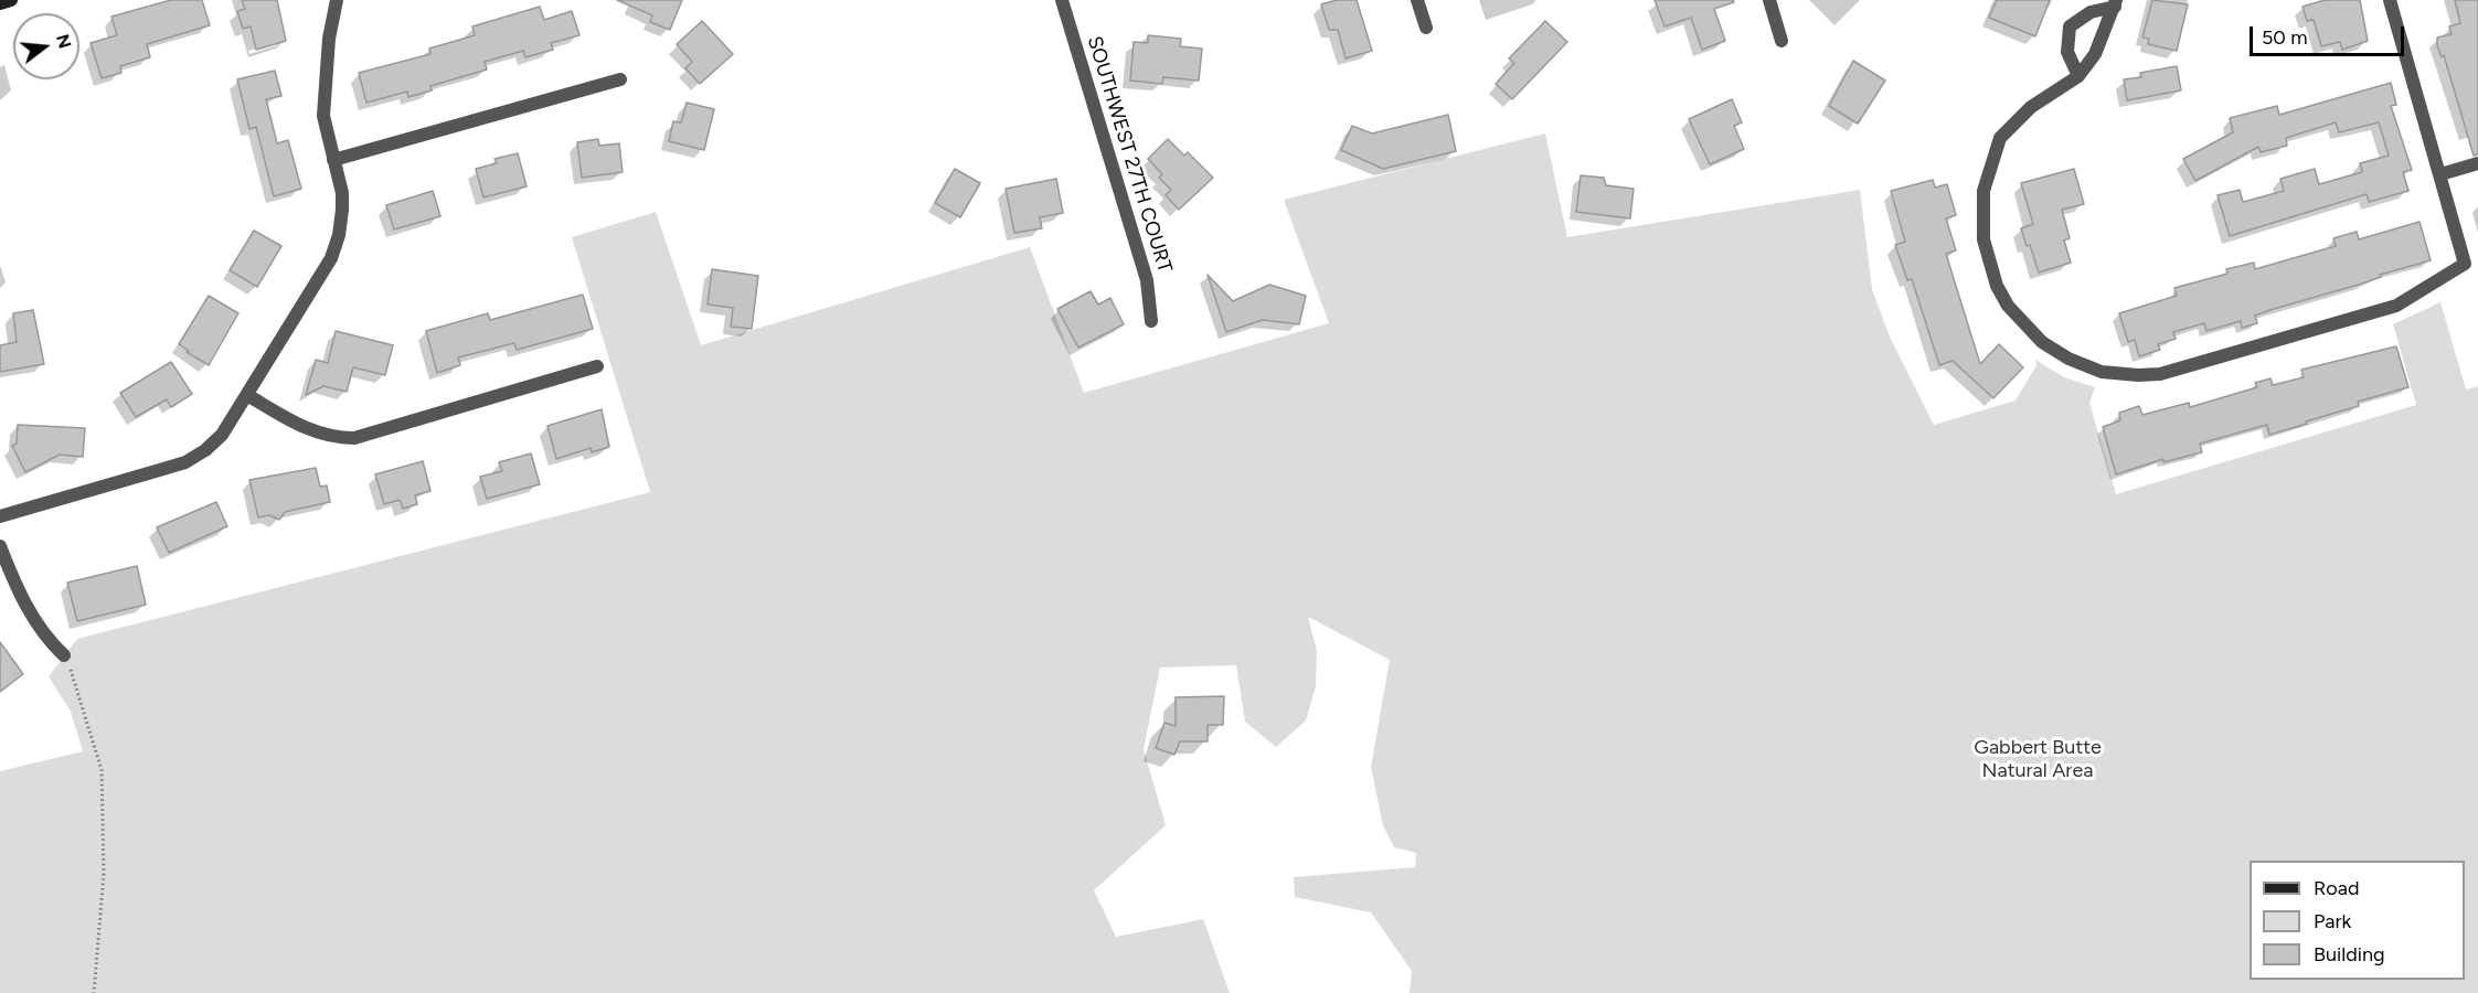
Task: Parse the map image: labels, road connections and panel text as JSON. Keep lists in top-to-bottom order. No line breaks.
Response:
{"streets":{"street":["SOUTHWEST 27TH COURT"]},"parks":["Gabbert Butte Natural Area"],"legend":["Road","Park","Building"],"scale_bar":"50 m","north":"right"}
